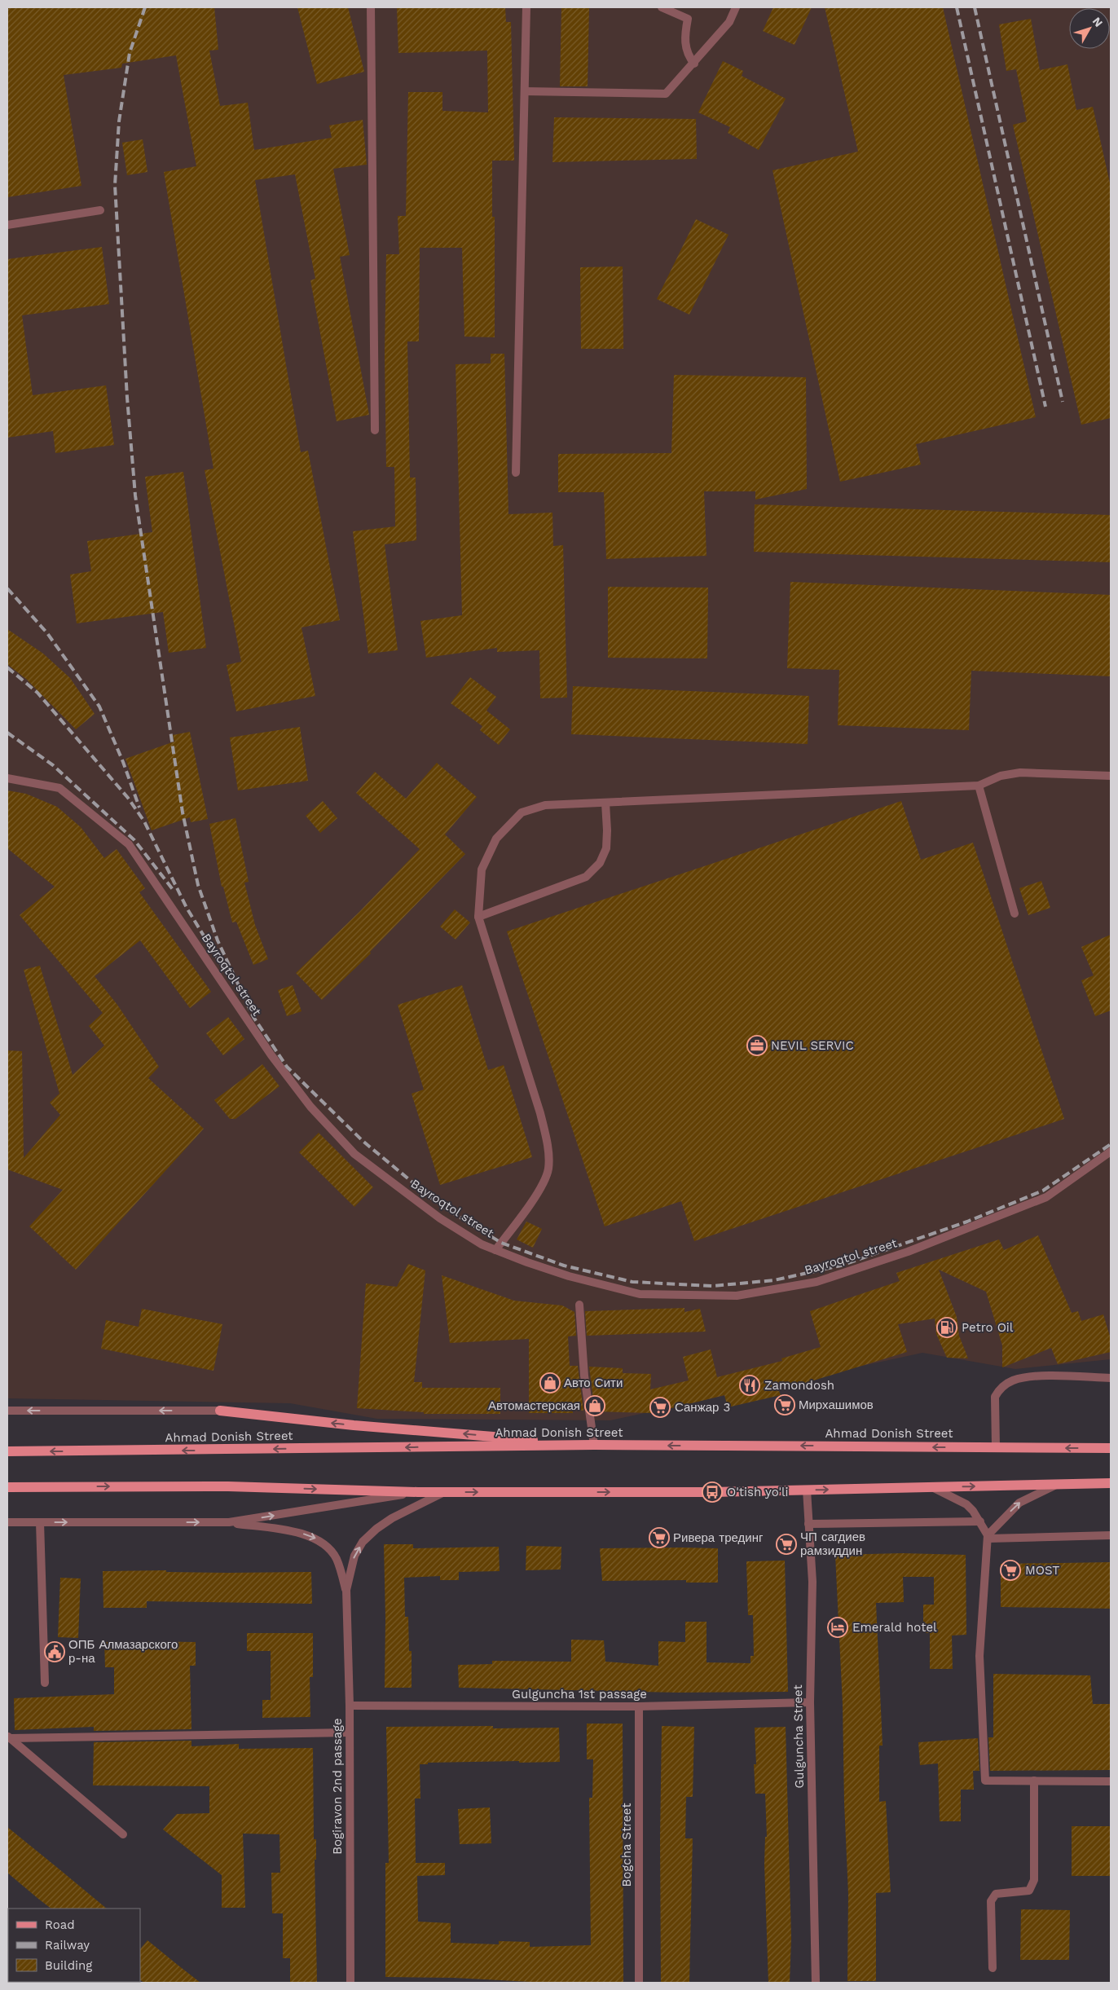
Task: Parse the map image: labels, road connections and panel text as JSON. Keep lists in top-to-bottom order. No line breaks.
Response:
{"streets":{"main road":["Ahmad Donish Street"],"street":["Bayroqtol street","Gulguncha 1st passage","Gulguncha Street","Bogiravon 2nd passage","Bogcha Street"]},"crossings":[["Gulguncha 1st passage","Gulguncha Street"],["Gulguncha 1st passage","Bogiravon 2nd passage"],["Gulguncha 1st passage","Bogcha Street"]],"places":{"office":["NEVIL SERVIC"],"fuel station":["Petro Oil"],"shop":["Авто Сити","Автомастерская"],"restaurant":["Zamondosh"],"supermarket":["Мирхашимов","Санжар 3","Ривера трединг","ЧП сагдиев рамзиддин","MOST"],"bus stop":["O'tish yo'li"],"hotel":["Emerald hotel"],"public building":["ОПБ Алмазарского р-на"]},"legend":["Road","Railway","Building"],"north":"top right"}
